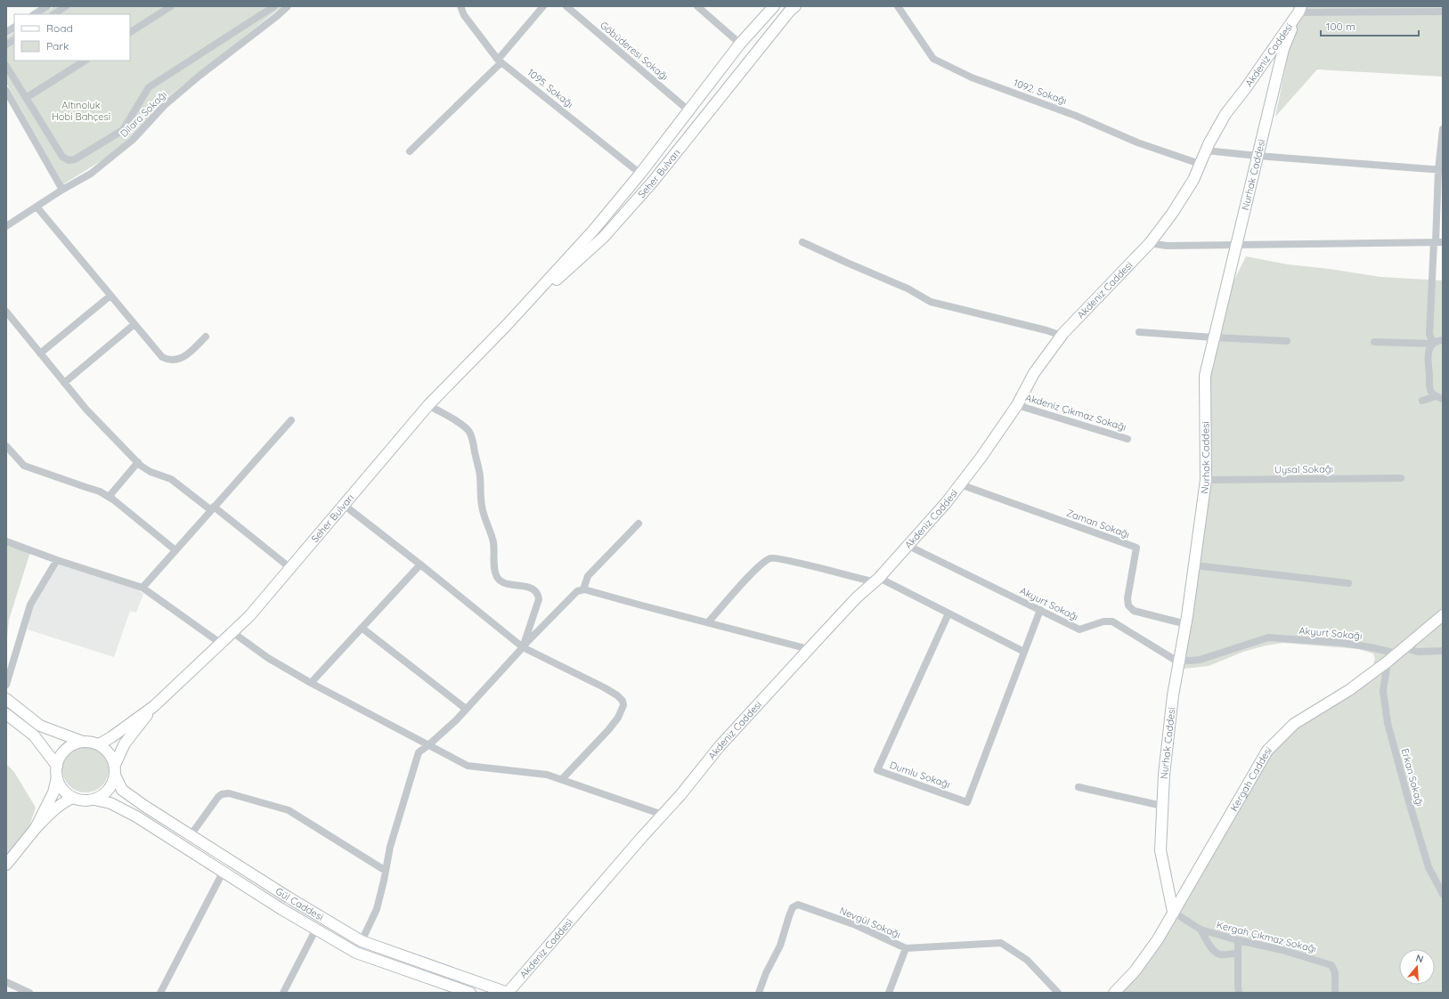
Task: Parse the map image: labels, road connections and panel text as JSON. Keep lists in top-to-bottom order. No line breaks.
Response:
{"streets":{"street":["Göbüderesi Sokağı","Akdeniz Caddesi","1095. Sokağı","1092. Sokağı","Dilara Sokağı","Seher Bulvarı","Nurhak Caddesi","Akdeniz Çıkmaz Sokağı","Uysal Sokağı","Zaman Sokağı","Akyurt Sokağı","Dumlu Sokağı","Erkan Sokağı","Kergah Caddesi","Gül Caddesi","Nevgül Sokağı","Kergah Çıkmaz Sokağı"]},"crossings":[["Göbüderesi Sokağı","Seher Bulvarı"],["Akdeniz Caddesi","1092. Sokağı"],["Akdeniz Caddesi","Nurhak Caddesi"],["Akdeniz Caddesi","Akdeniz Çıkmaz Sokağı"],["Akdeniz Caddesi","Zaman Sokağı"],["Akdeniz Caddesi","Akyurt Sokağı"],["Akdeniz Caddesi","Gül Caddesi"],["1095. Sokağı","Seher Bulvarı"],["Seher Bulvarı","Gül Caddesi"],["Nurhak Caddesi","Uysal Sokağı"],["Nurhak Caddesi","Zaman Sokağı"],["Nurhak Caddesi","Akyurt Sokağı"],["Nurhak Caddesi","Kergah Caddesi"],["Nurhak Caddesi","Kergah Çıkmaz Sokağı"],["Akyurt Sokağı","Dumlu Sokağı"],["Akyurt Sokağı","Kergah Caddesi"],["Erkan Sokağı","Kergah Caddesi"],["Kergah Caddesi","Kergah Çıkmaz Sokağı"]],"parks":["Altınoluk Hobi Bahçesi"],"legend":["Road","Park"],"scale_bar":"100 m","north":"top"}
